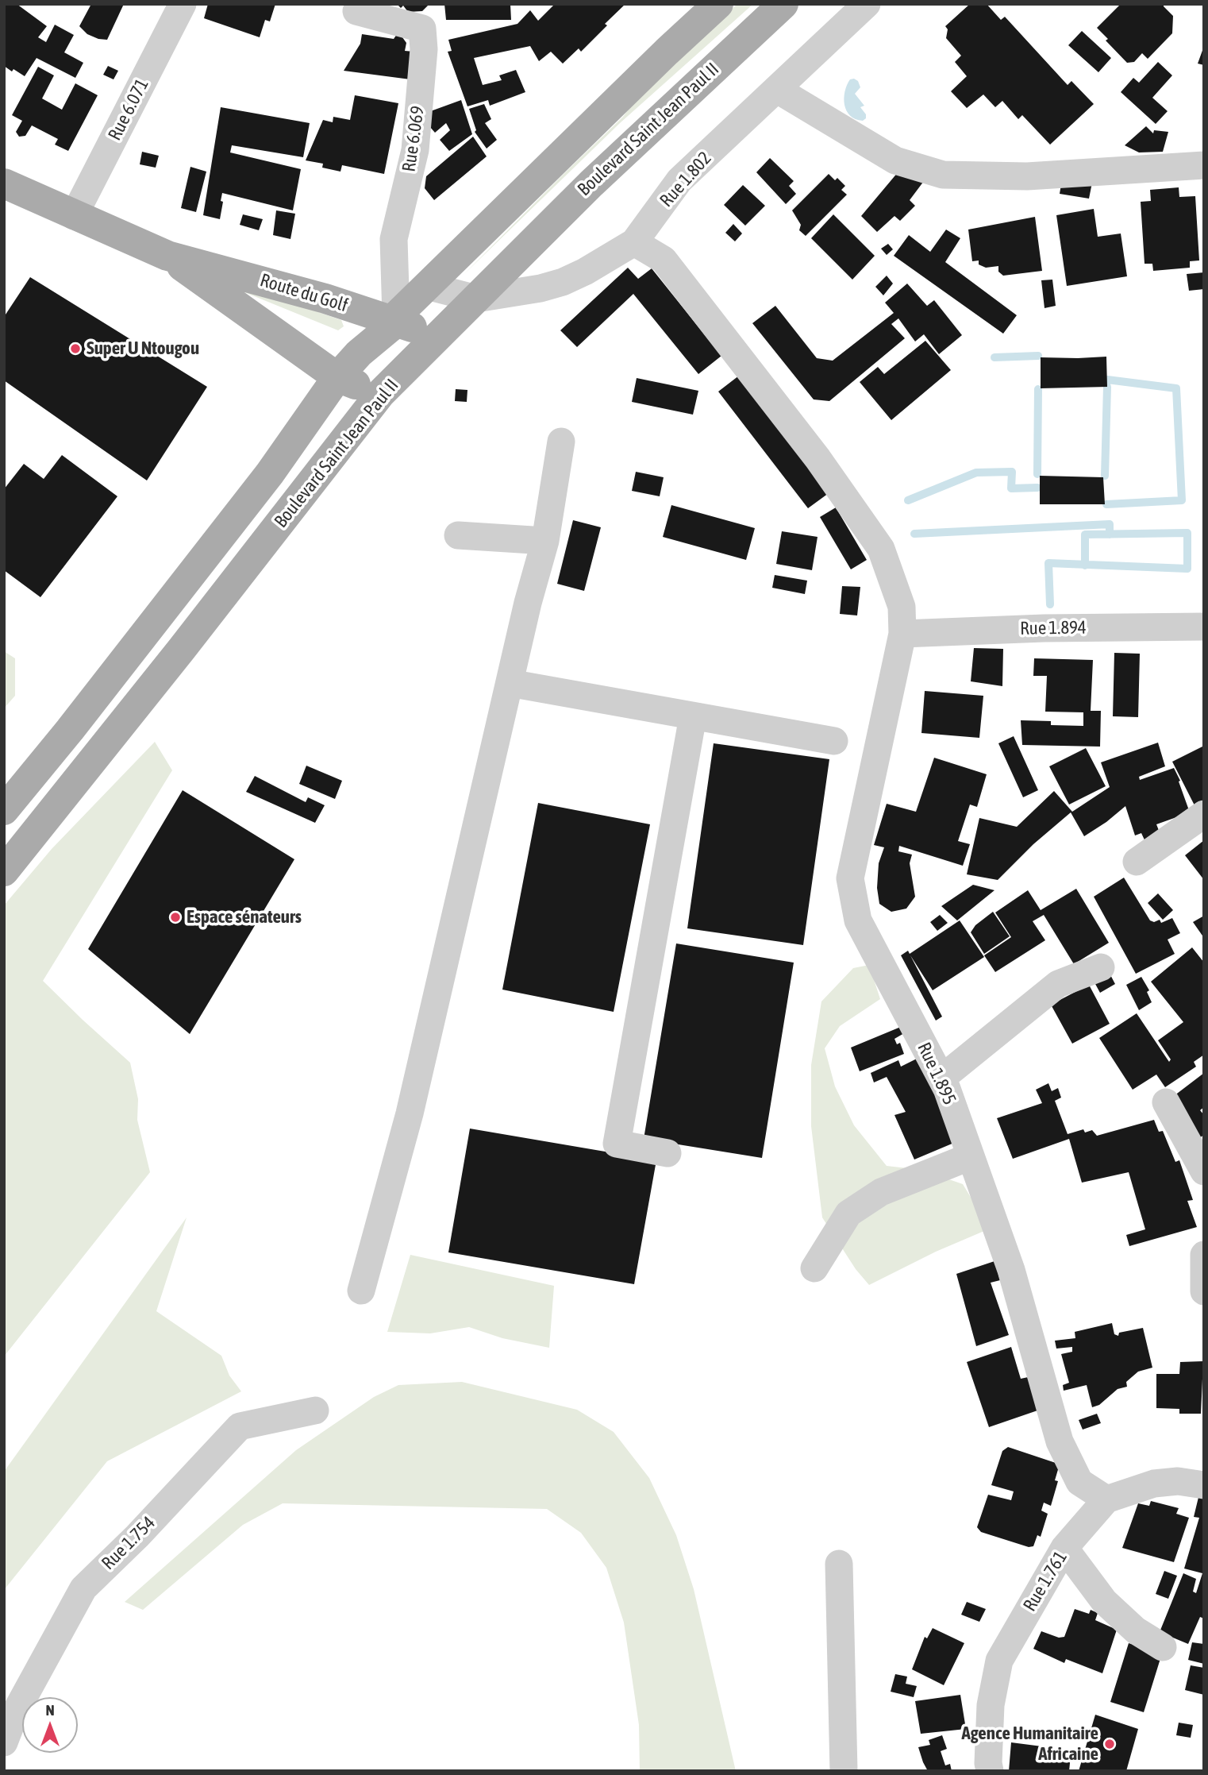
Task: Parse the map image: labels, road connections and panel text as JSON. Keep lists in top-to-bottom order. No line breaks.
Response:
{"streets":{"main road":["Boulevard Saint Jean Paul II","Route du Golf"],"street":["Rue 6.071","Rue 6.069","Rue 1.802","Rue 1.894","Rue 1.895","Rue 1.754","Rue 1.761"]},"crossings":[["Rue 6.071","Route du Golf"],["Boulevard Saint Jean Paul II","Rue 1.802"],["Boulevard Saint Jean Paul II","Route du Golf"],["Rue 6.069","Route du Golf"],["Rue 1.802","Rue 1.895"],["Rue 1.894","Rue 1.895"],["Rue 1.895","Rue 1.761"]],"places":["Super U Ntougou","Espace sénateurs","Agence Humanitaire Africaine"],"north":"top"}
